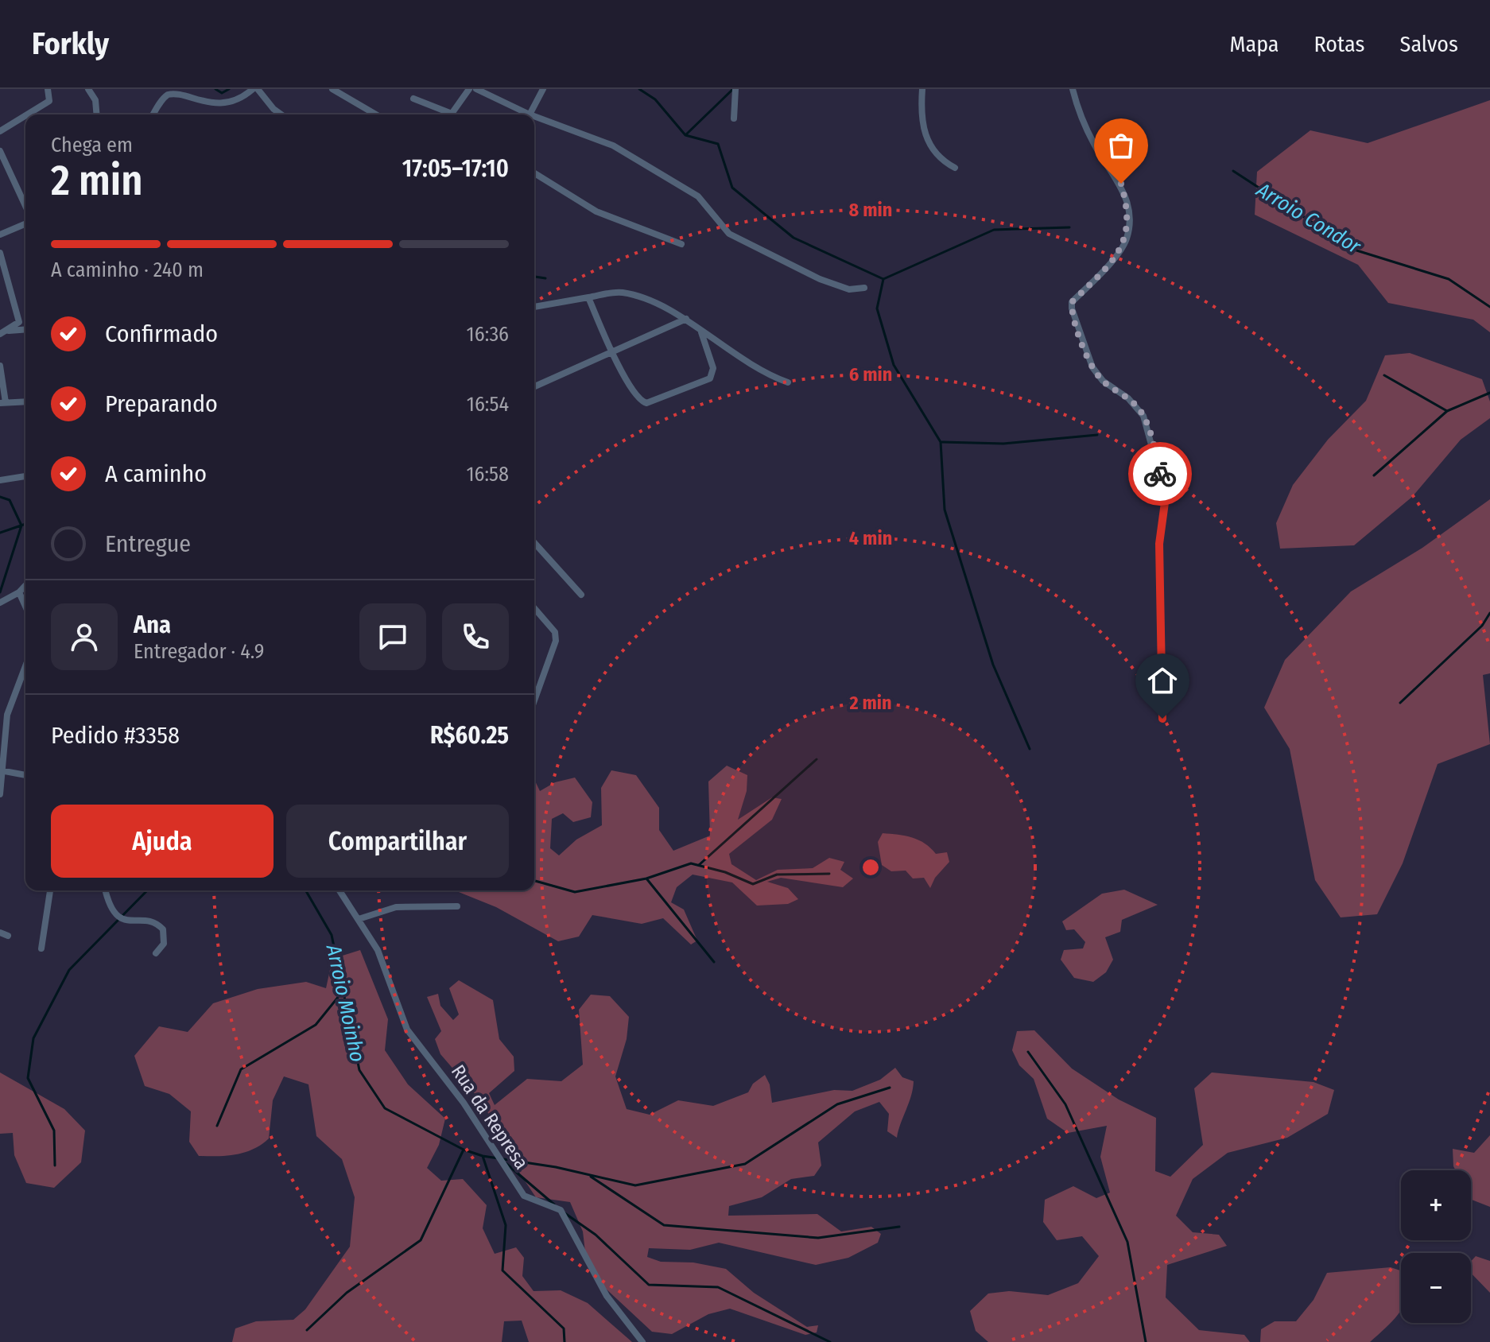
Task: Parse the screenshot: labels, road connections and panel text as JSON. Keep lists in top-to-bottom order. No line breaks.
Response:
{"streets":{"street":["Rua da Represa"]},"water":["Arroio Condor","Arroio Moinho"],"page":{"header":"Forkly","nav":["Mapa","Rotas","Salvos"],"heading":["2 min","Chega em","17:05–17:10"],"panel":["Ana","Entregador · 4.9","Pedido #3358","R$60.25"],"bar":"A caminho · 240 m","list":[["Confirmado","16:36"],["Preparando","16:54"],["A caminho","16:58"],"Entregue"],"buttons":["Ajuda","Compartilhar"],"map_buttons":["+","−"]},"rings":["8 min","6 min","4 min","2 min"]}
